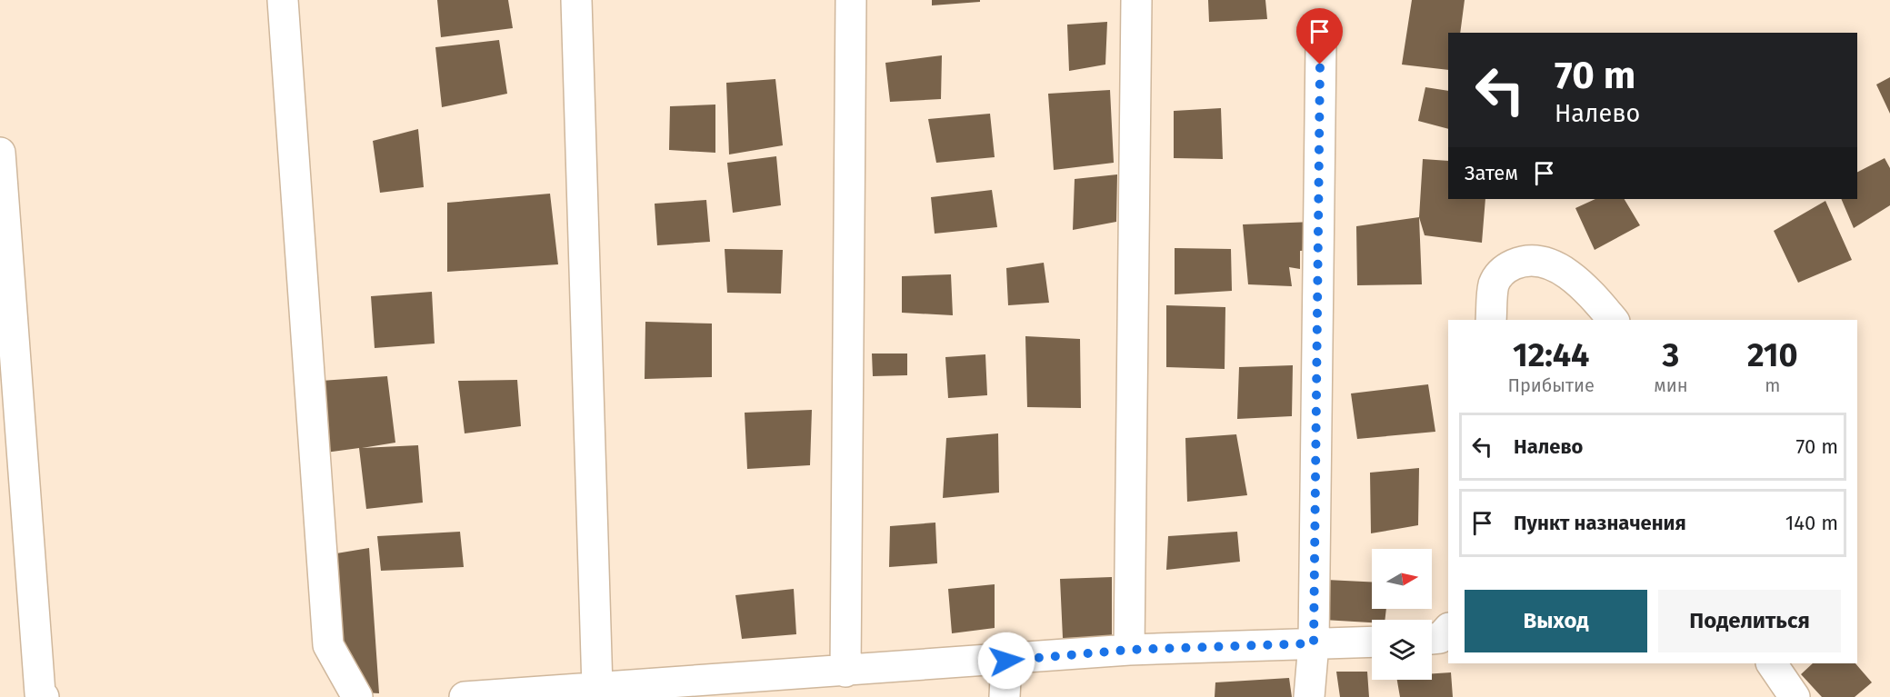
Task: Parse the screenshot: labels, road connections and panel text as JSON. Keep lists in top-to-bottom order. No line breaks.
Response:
{"north":"right","page":{"turn":["70 m","Налево"],"then":"Затем","eta":["12:44","Прибытие","3","мин","210","m"],"list":[{"name":"Налево","value":"70 m"},{"name":"Пункт назначения","value":"140 m"}],"buttons":["Выход","Поделиться"]}}
